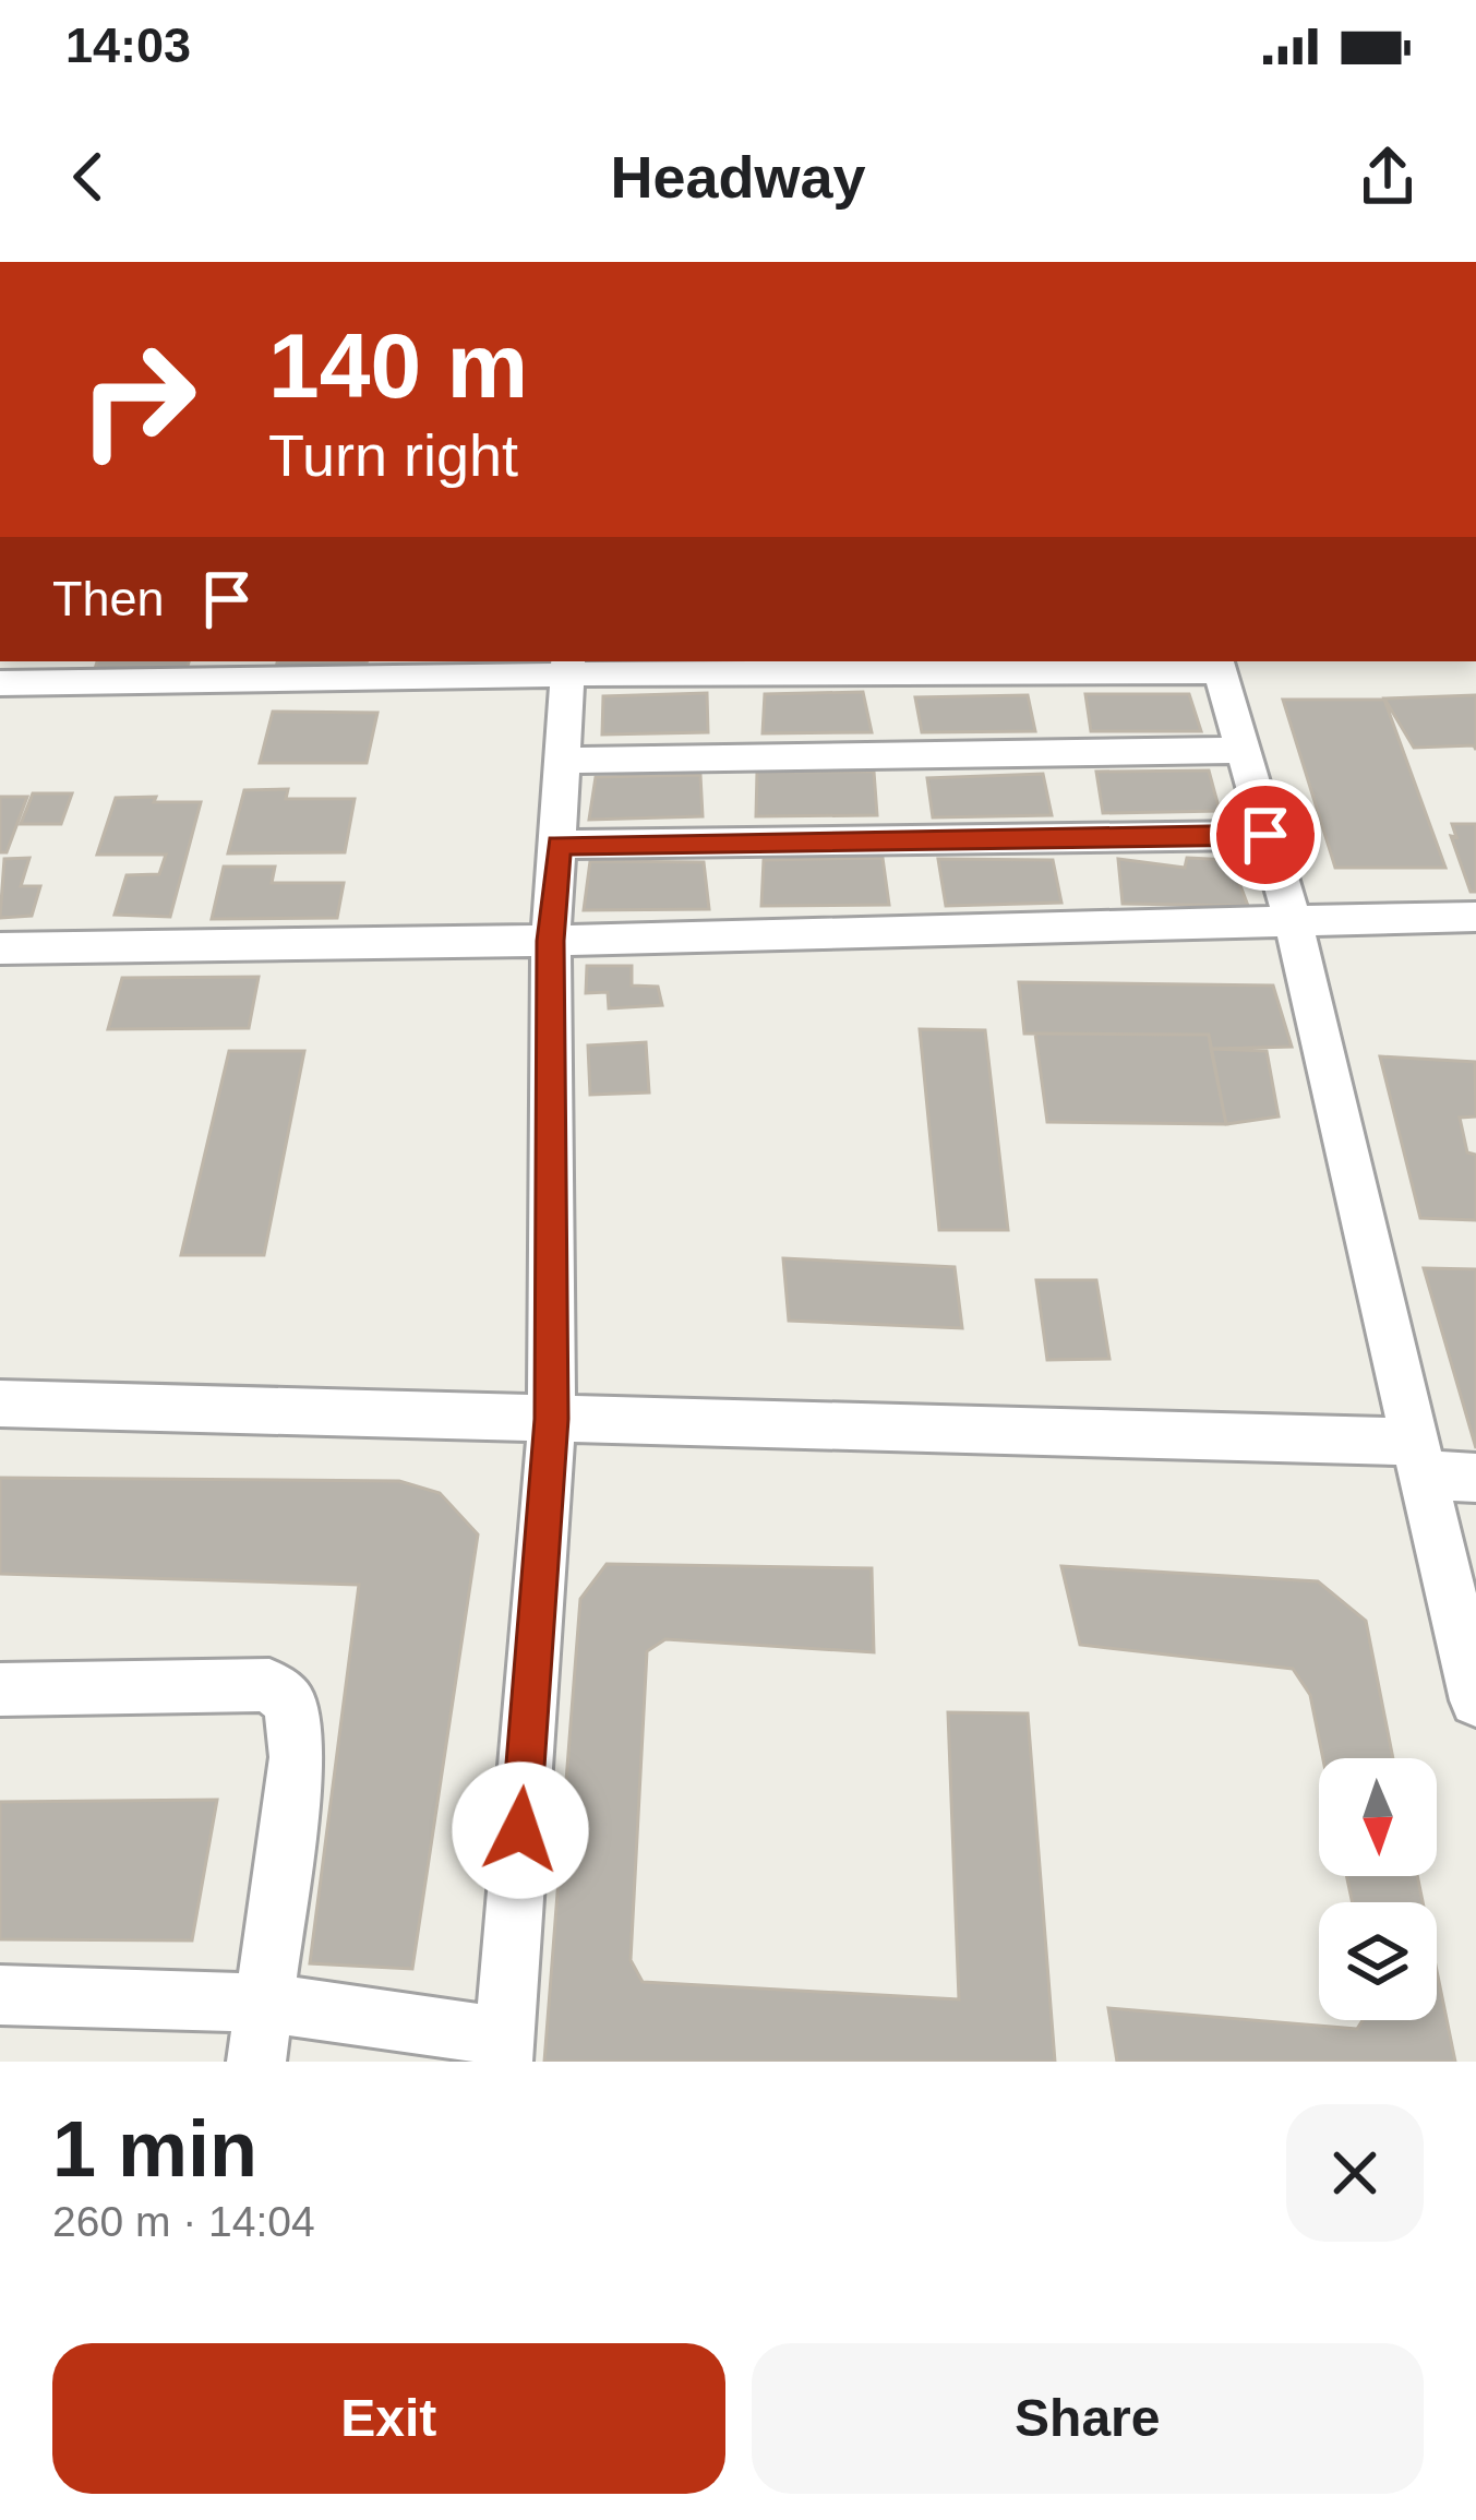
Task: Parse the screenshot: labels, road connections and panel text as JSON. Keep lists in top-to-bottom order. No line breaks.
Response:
{"north":"bottom","page":{"status":"14:03","header":"Headway","turn":["140 m","Turn right"],"then":"Then","heading":["1 min","260 m · 14:04"],"buttons":["Exit","Share"]}}
